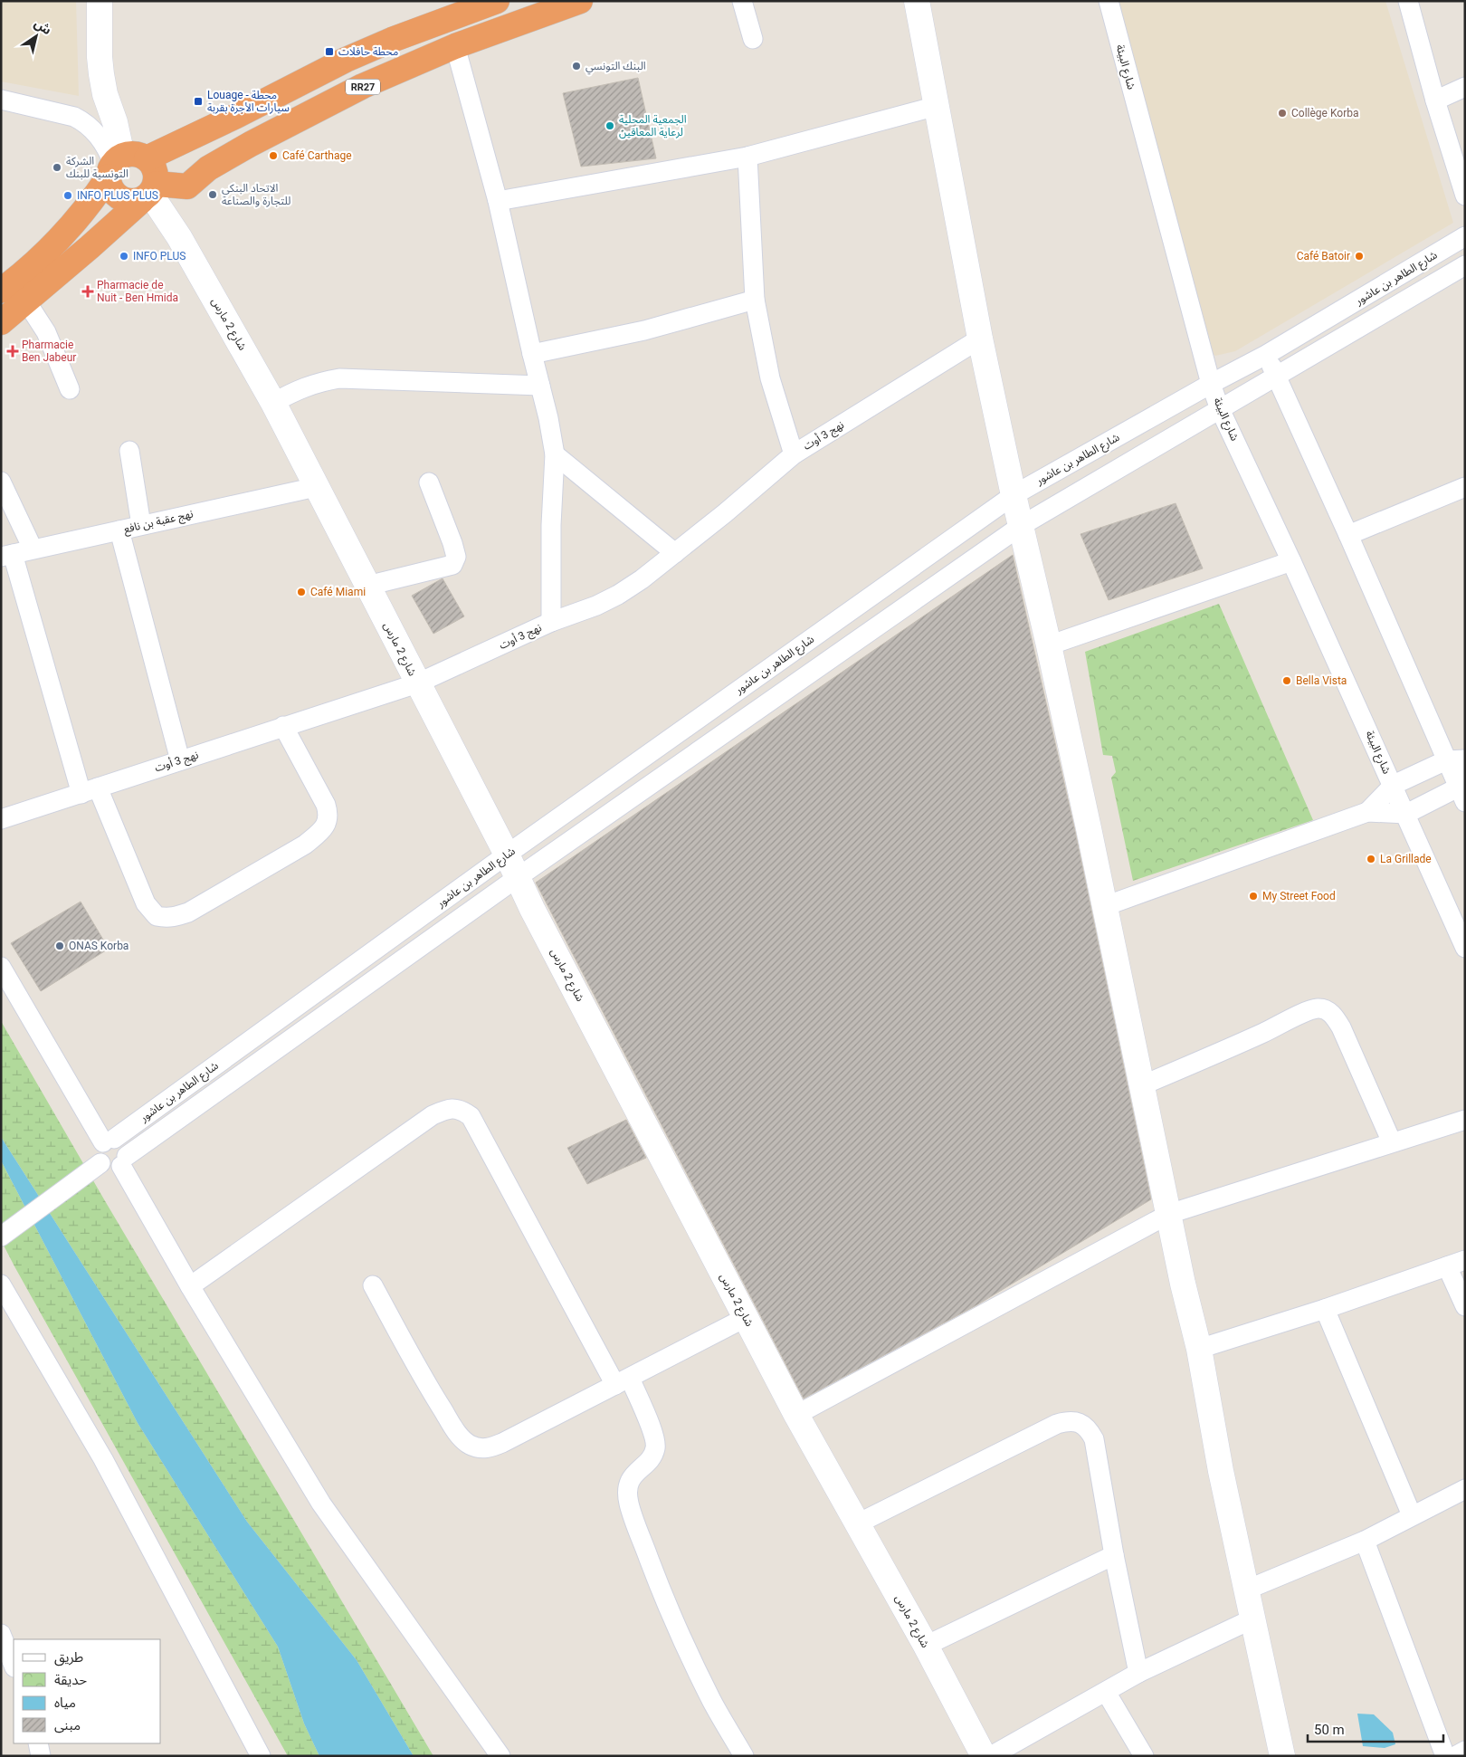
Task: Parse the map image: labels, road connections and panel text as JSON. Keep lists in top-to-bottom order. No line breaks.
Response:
{"streets":{"highway":["RR27"],"street":["شارع البيئة","شارع الطاهر بن عاشور","شارع 2 مارس","نهج 3 أوت","نهج عقبة بن نافع"]},"crossings":[["شارع البيئة","شارع الطاهر بن عاشور"],["RR27","شارع 2 مارس"],["شارع الطاهر بن عاشور","شارع 2 مارس"],["شارع 2 مارس","نهج 3 أوت"],["شارع 2 مارس","نهج عقبة بن نافع"]],"places":{"transit":["محطة حافلات","Louage - محطة سيارات الأجرة بقربة"],"other":["البنك التونسي","Collège Korba","الجمعية المحلية لرعاية المعاقين","Café Carthage","الشركة التونسية للبنك","الاتحاد البنكي للتجارة والصناعة","INFO PLUS PLUS","INFO PLUS","Café Batoir","Café Miami","Bella Vista","La Grillade","My Street Food","ONAS Korba"],"health":["Pharmacie de Nuit - Ben Hmida","Pharmacie Ben Jabeur"]},"legend":["طريق","حديقة","مياه","مبنى"],"scale_bar":"50 m","north":"top right"}
